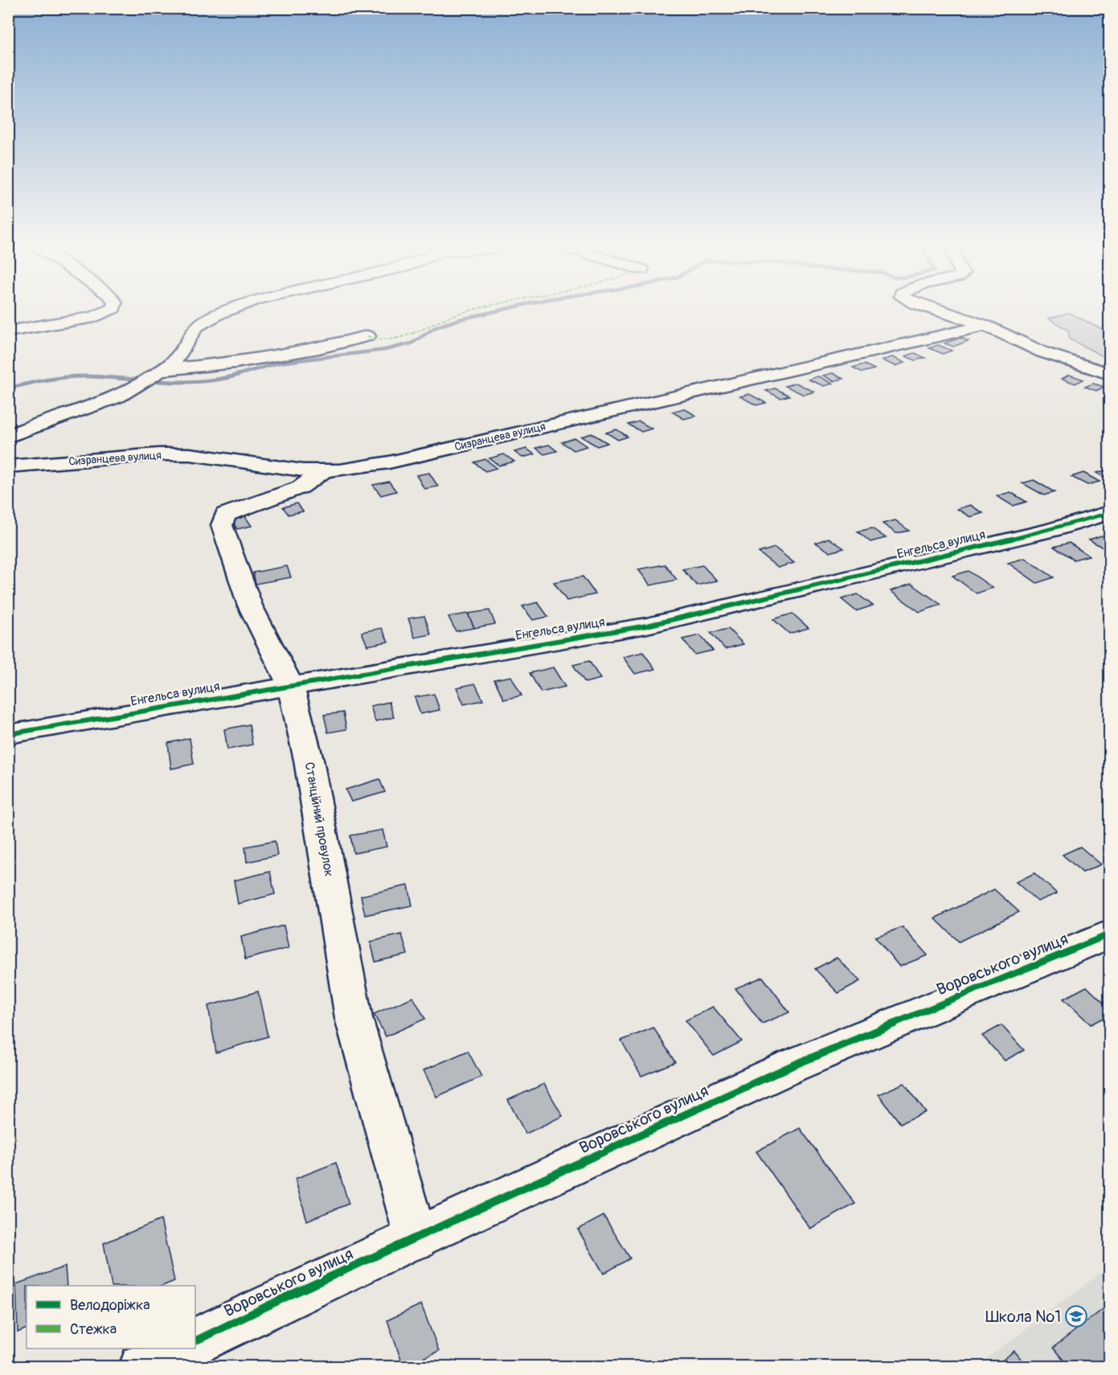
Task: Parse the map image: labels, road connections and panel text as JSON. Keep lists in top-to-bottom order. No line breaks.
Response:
{"streets":{"street":["Сизранцева вулиця","Енгельса вулиця","Станційний провулок","Воровського вулиця"]},"crossings":[["Сизранцева вулиця","Станційний провулок"],["Енгельса вулиця","Станційний провулок"],["Станційний провулок","Воровського вулиця"]],"places":{"school or university":["Школа №1"]},"legend":["Велодоріжка","Стежка"]}
